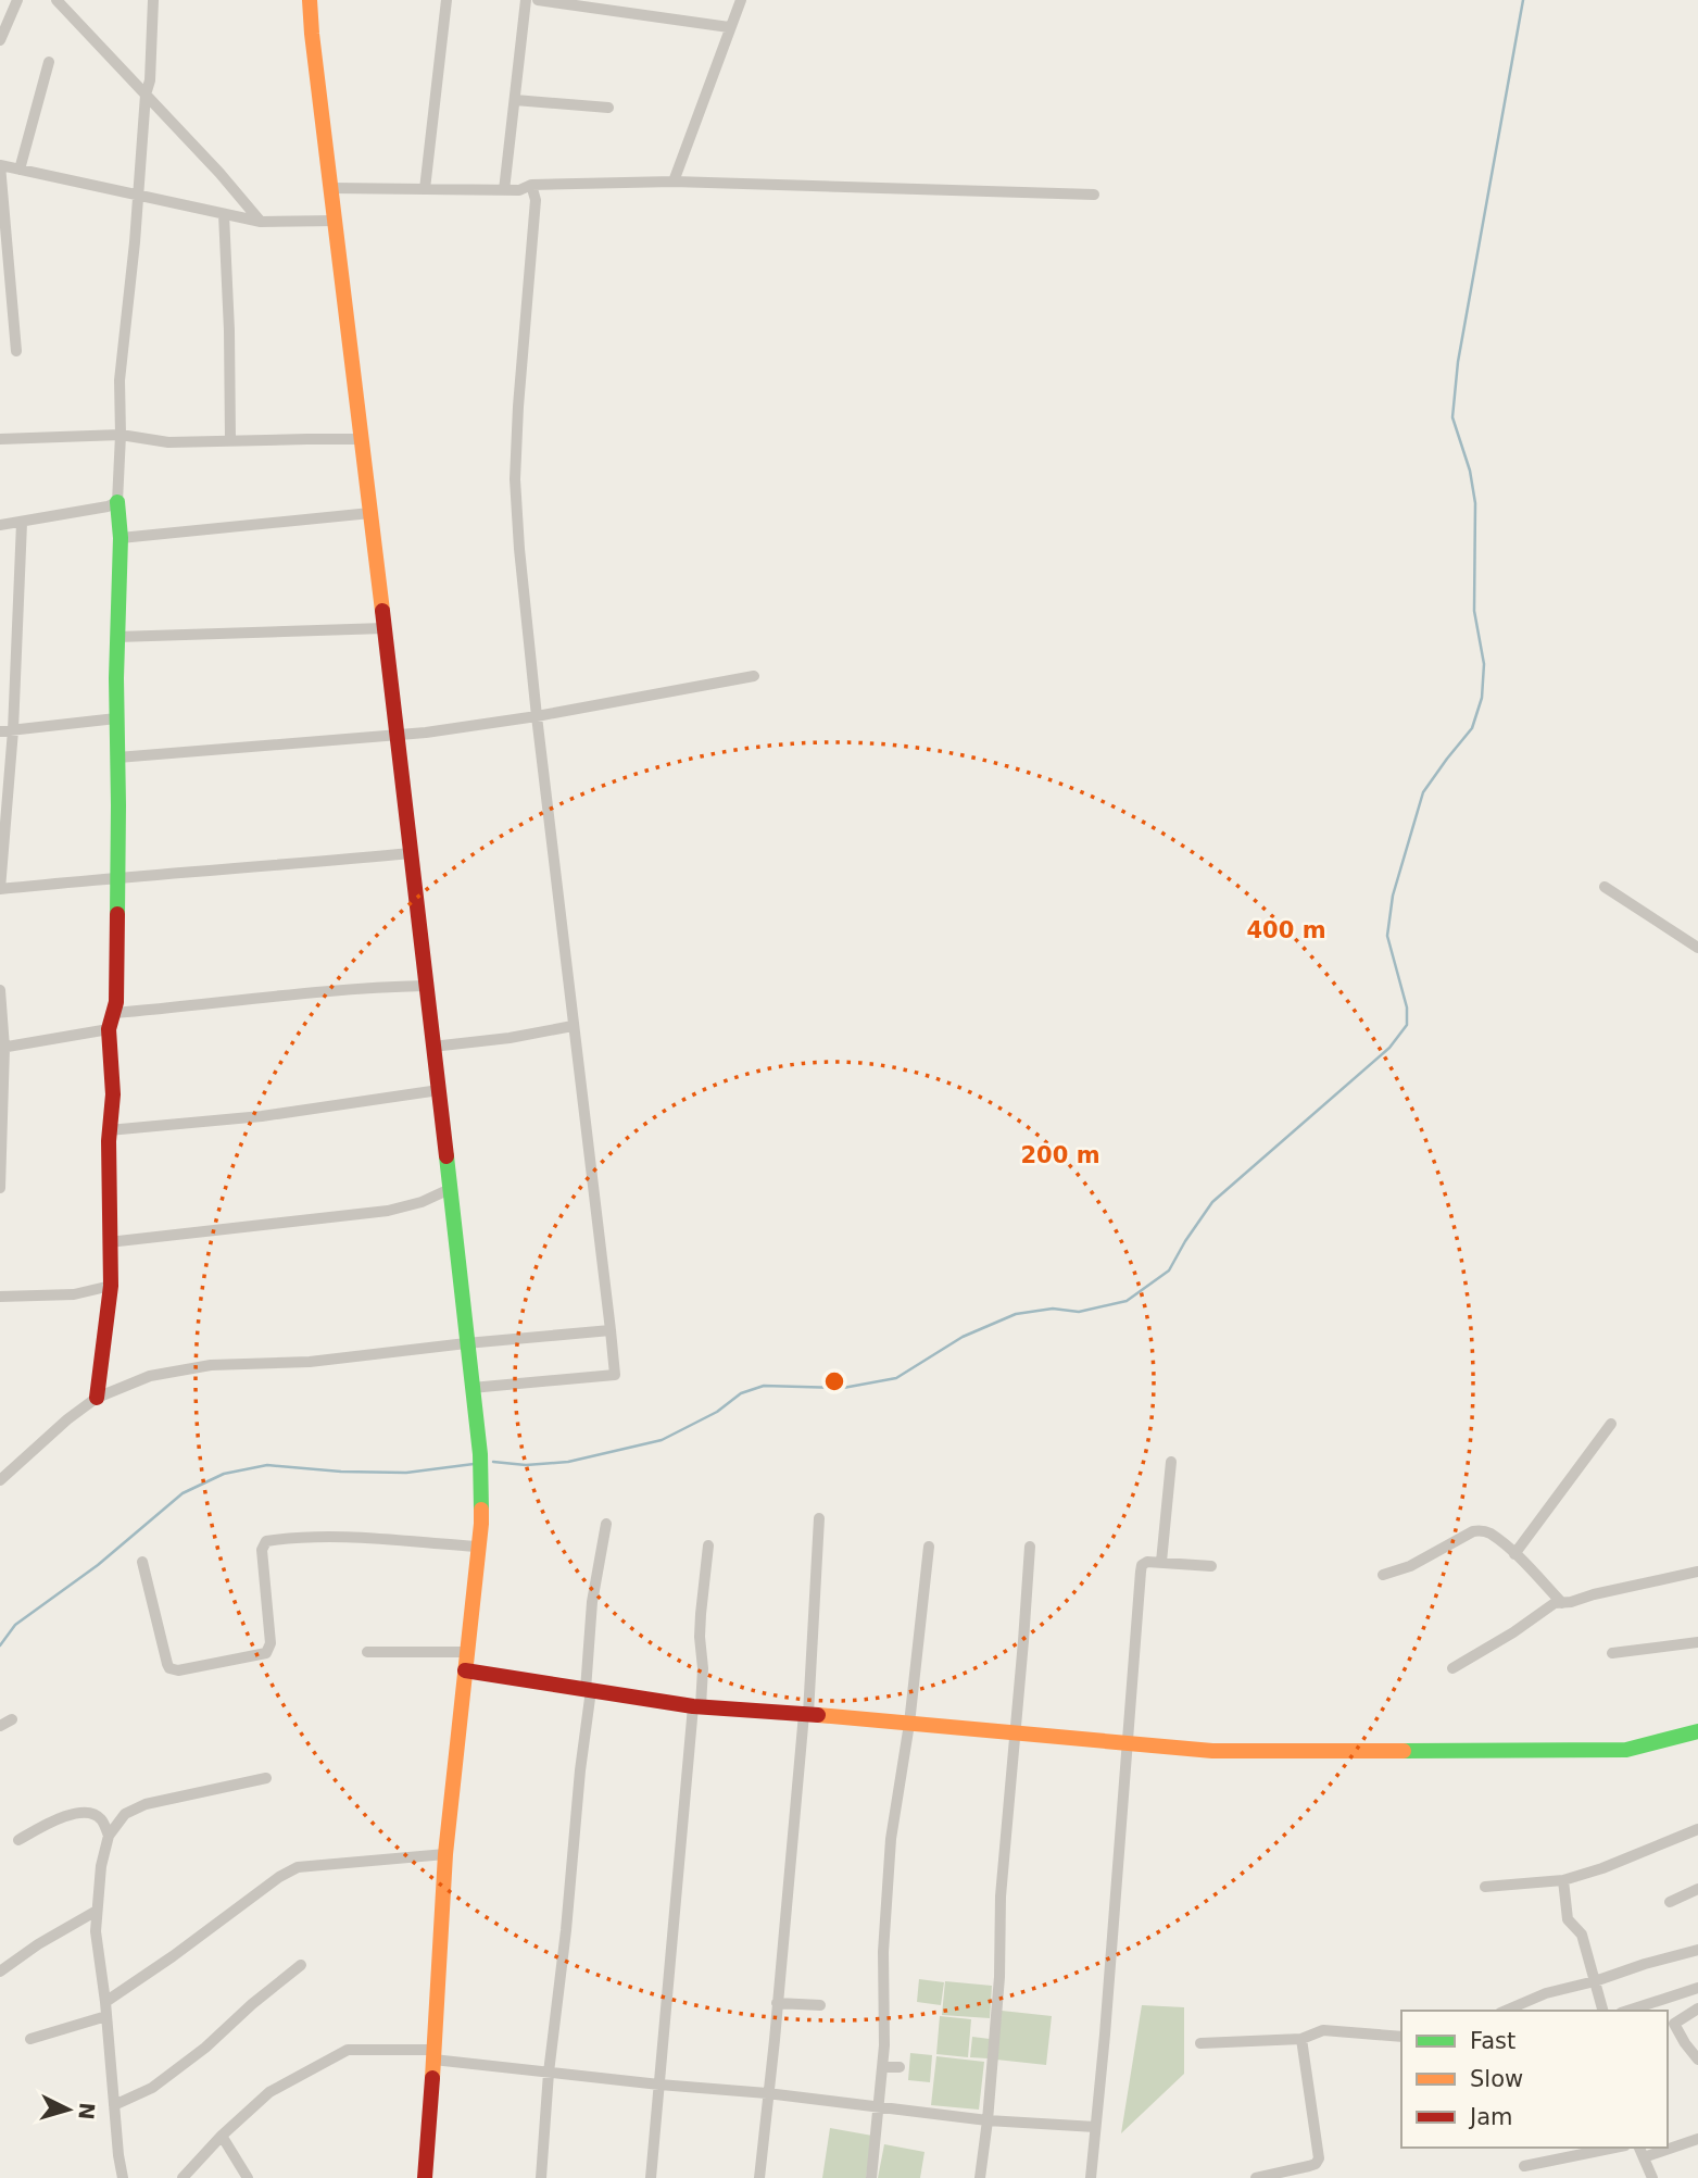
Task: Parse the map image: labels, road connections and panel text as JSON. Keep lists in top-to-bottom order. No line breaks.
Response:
{"legend":["Fast","Slow","Jam"],"north":"right","rings":["400 m","200 m"]}
